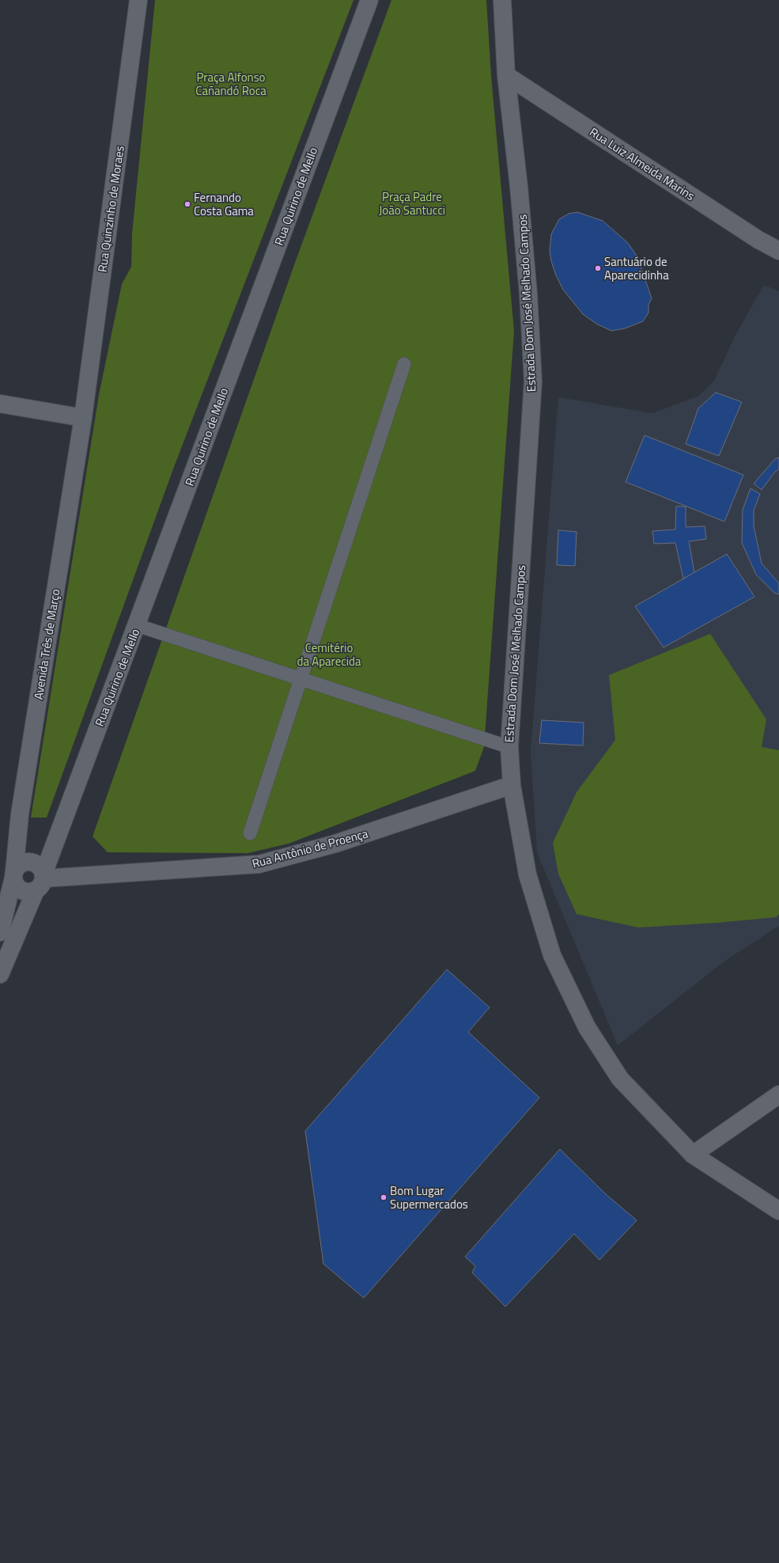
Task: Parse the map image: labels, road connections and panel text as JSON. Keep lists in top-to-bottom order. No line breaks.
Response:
{"streets":{"street":["Rua Luiz Almeida Marins","Rua Quirino de Mello","Rua Quinzinho de Moraes","Estrada Dom José Melhado Campos","Avenida Três de Março","Rua Antônio de Proença"]},"crossings":[["Rua Luiz Almeida Marins","Estrada Dom José Melhado Campos"],["Rua Quirino de Mello","Avenida Três de Março"],["Rua Quirino de Mello","Rua Antônio de Proença"],["Rua Quinzinho de Moraes","Avenida Três de Março"],["Estrada Dom José Melhado Campos","Rua Antônio de Proença"],["Avenida Três de Março","Rua Antônio de Proença"]],"parks":["Praça Alfonso Cañandó Roca","Praça Padre João Santucci","Cemitério da Aparecida"],"places":["Fernando Costa Gama","Santuário de Aparecidinha","Bom Lugar Supermercados"]}
